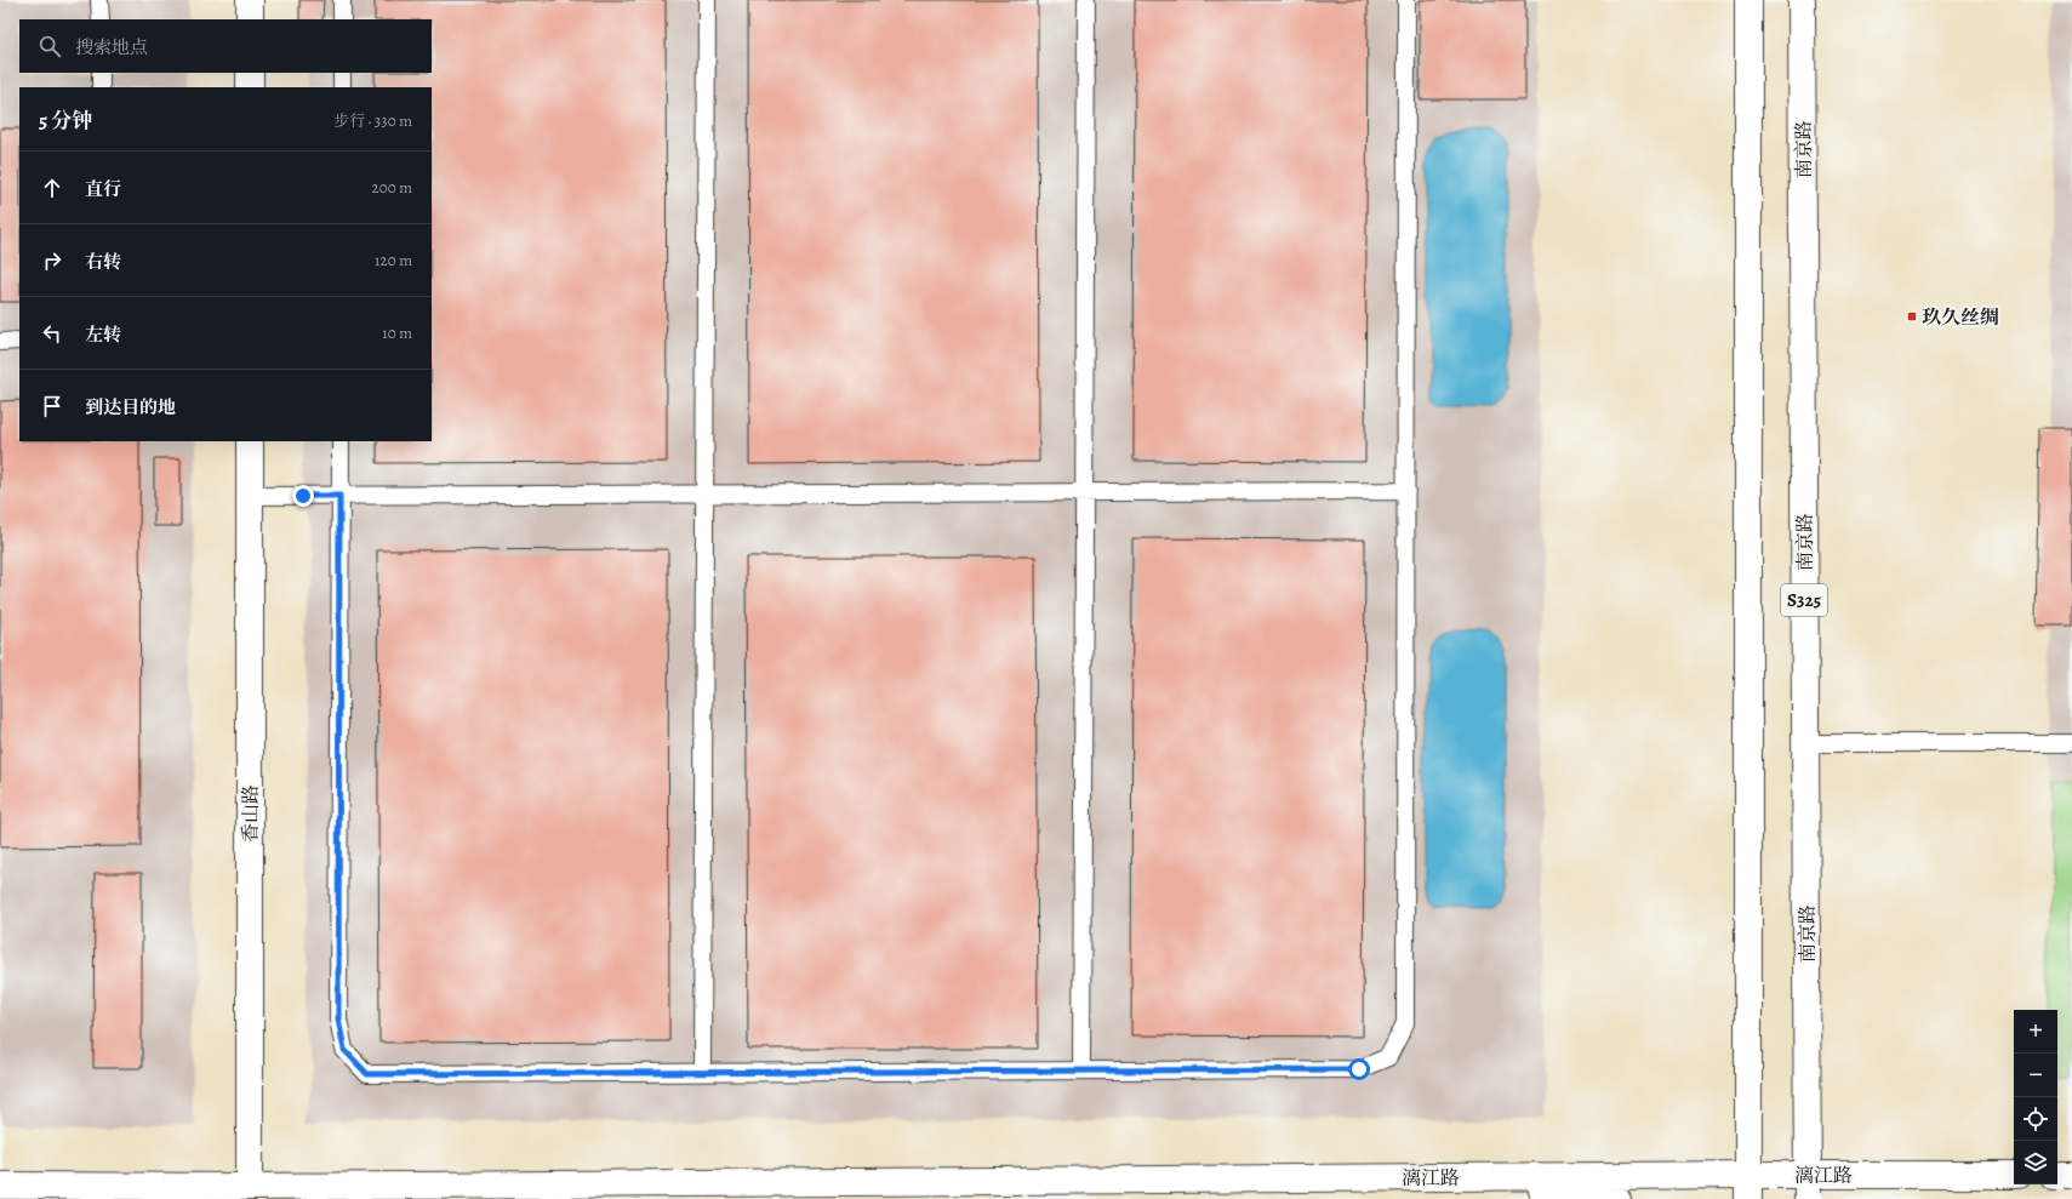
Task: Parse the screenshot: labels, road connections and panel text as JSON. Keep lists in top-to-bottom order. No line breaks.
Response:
{"streets":{"street":["南京路","S325","香山路","漓江路"]},"crossings":[["南京路","漓江路"],["香山路","漓江路"]],"places":{"transit":["玖久丝绸"]},"page":{"search":"搜索地点","heading":["5 分钟","步行 · 330 m"],"list":[["直行","200 m"],["右转","120 m"],["左转","10 m"],"到达目的地"],"map_buttons":["+","−"]}}
